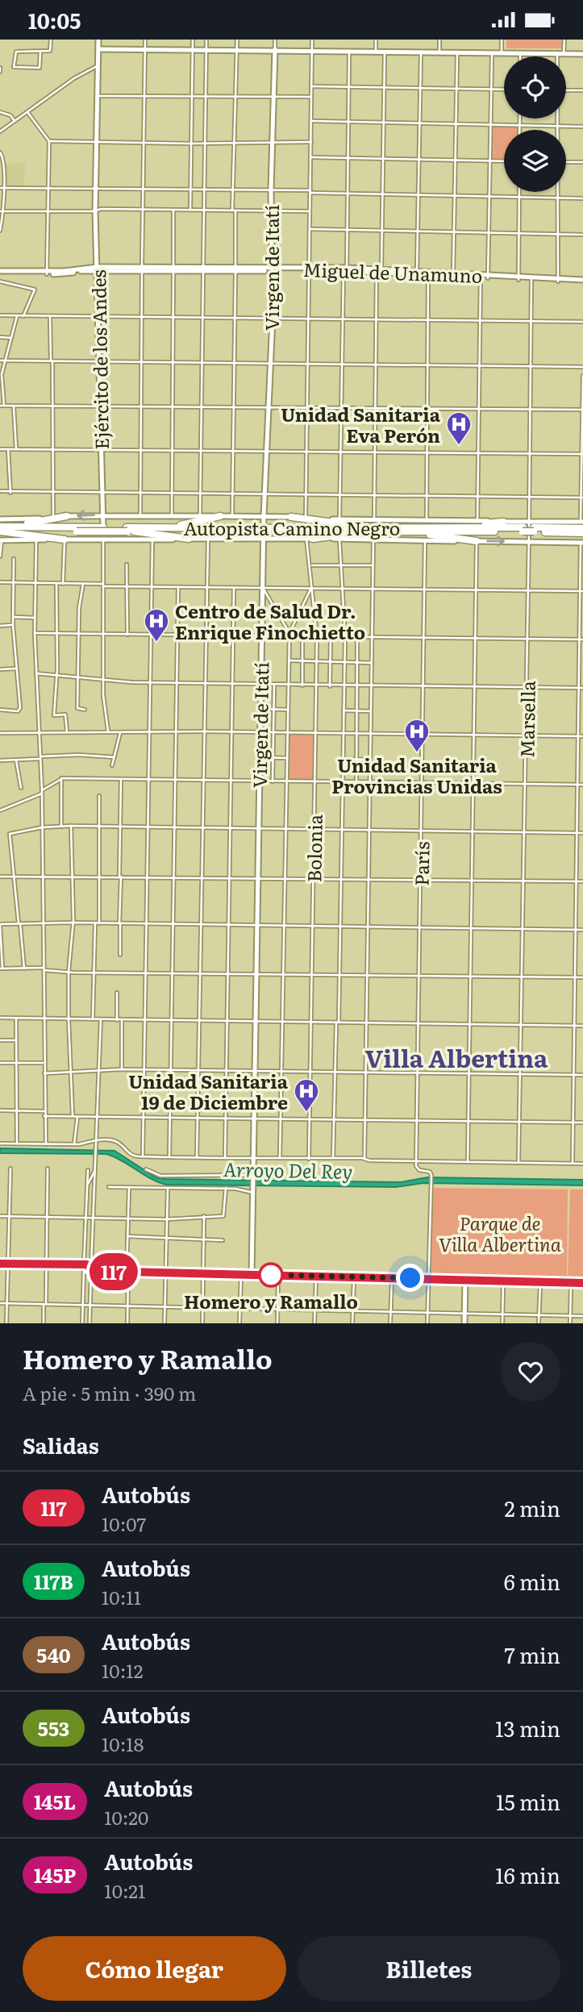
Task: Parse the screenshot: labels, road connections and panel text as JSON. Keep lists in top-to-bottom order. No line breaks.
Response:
{"streets":{"highway":["Autopista Camino Negro"],"street":["Virgen de Itatí","Miguel de Unamuno","Ejército de los Andes","Marsella","Bolonia","París"]},"crossings":[["Virgen de Itatí","Miguel de Unamuno"],["Miguel de Unamuno","Ejército de los Andes"],["Miguel de Unamuno","Marsella"]],"districts":["Villa Albertina"],"water":["Arroyo Del Rey"],"parks":["Parque de Villa Albertina"],"places":{"hospital":["Unidad Sanitaria Eva Perón","Centro de Salud Dr. Enrique Finochietto","Unidad Sanitaria Provincias Unidas","Unidad Sanitaria 19 de Diciembre"],"other":["Homero y Ramallo"]},"lines":["bus line 117"],"page":{"status":"10:05","on_map":"117","heading":[["Homero y Ramallo","A pie · 5 min · 390 m"],"Salidas"],"list":[{"mark":"117","name":"Autobús","note":"10:07","value":"2 min"},{"mark":"117B","name":"Autobús","note":"10:11","value":"6 min"},{"mark":"540","name":"Autobús","note":"10:12","value":"7 min"},{"mark":"553","name":"Autobús","note":"10:18","value":"13 min"},{"mark":"145L","name":"Autobús","note":"10:20","value":"15 min"},{"mark":"145P","name":"Autobús","note":"10:21","value":"16 min"}],"buttons":["Cómo llegar","Billetes"]}}
